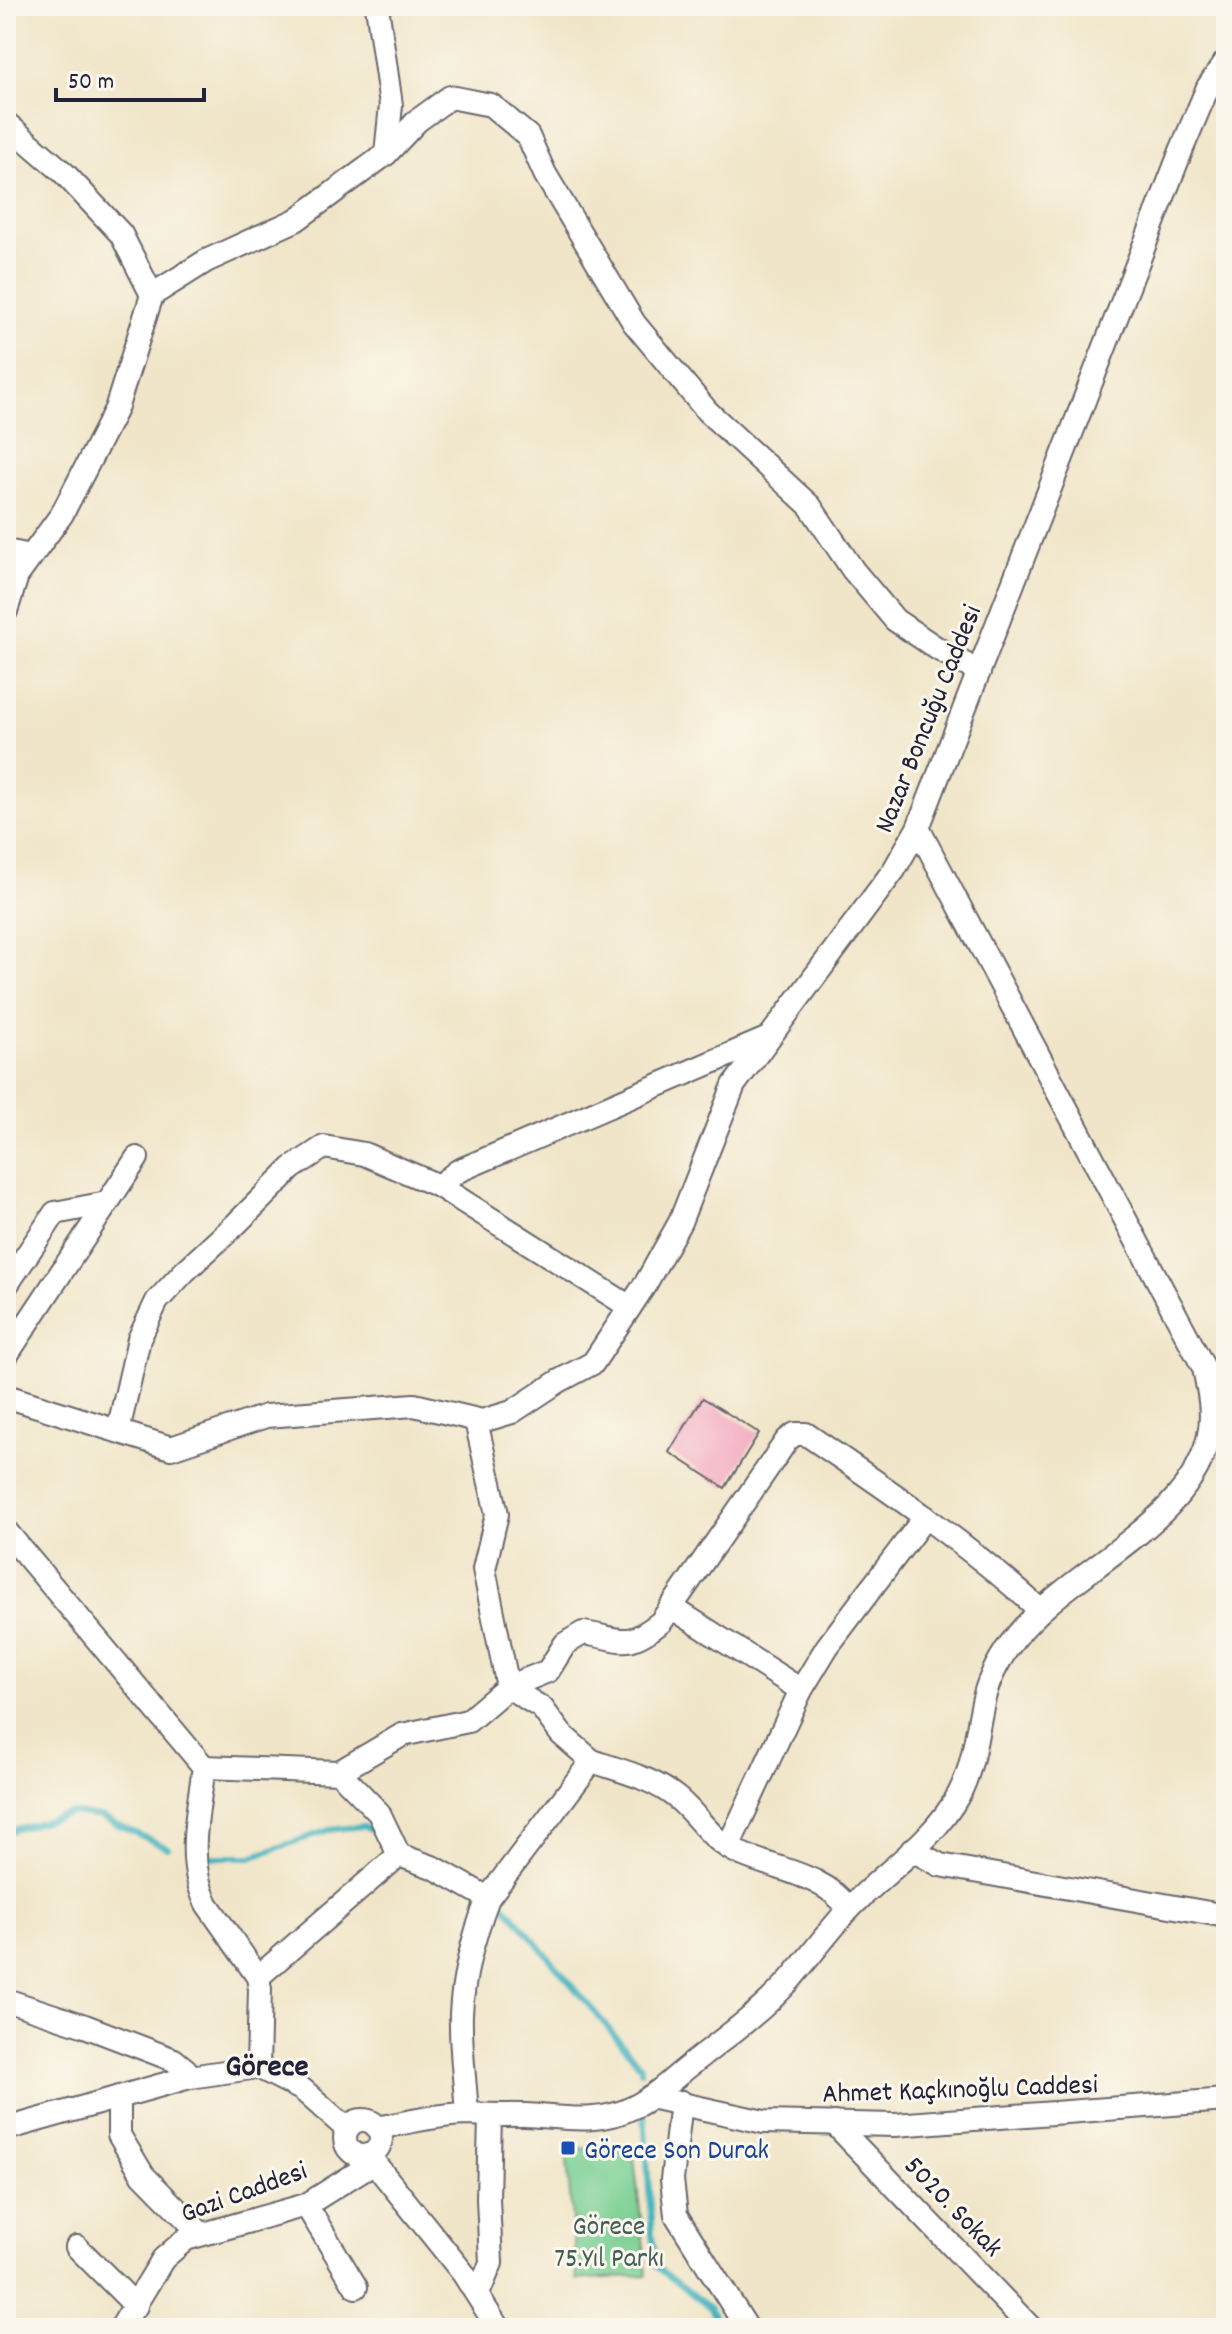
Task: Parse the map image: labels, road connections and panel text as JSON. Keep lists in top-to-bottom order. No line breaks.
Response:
{"streets":{"street":["Nazar Boncuğu Caddesi","Ahmet Kaçkınoğlu Caddesi","Gazi Caddesi","5020. Sokak"]},"crossings":[["Ahmet Kaçkınoğlu Caddesi","5020. Sokak"]],"districts":["Görece"],"parks":["Görece 75.Yıl Parkı"],"places":{"transit":["Görece Son Durak"]},"scale_bar":"50 m"}
